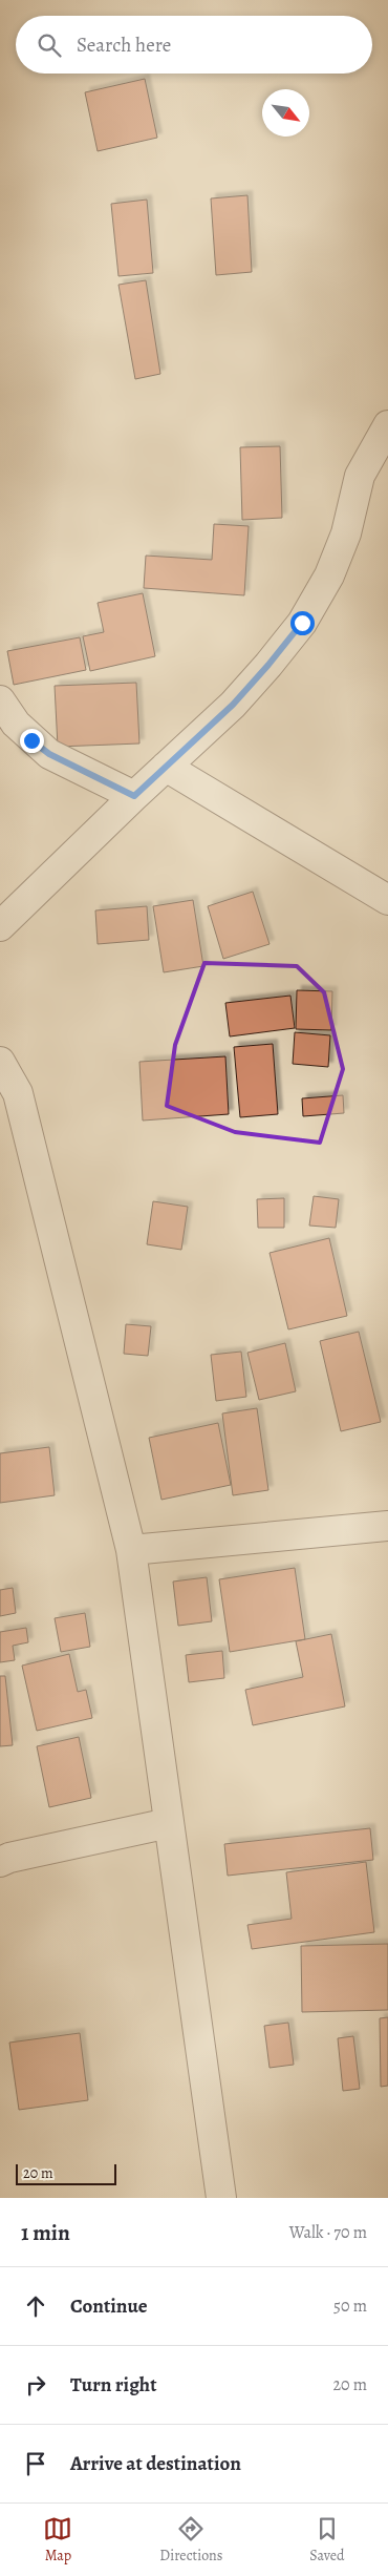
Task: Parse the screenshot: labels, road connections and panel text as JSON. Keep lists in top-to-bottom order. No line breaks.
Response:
{"scale_bar":"20 m","north":"bottom right","page":{"search":"Search here","scale":"20 m","heading":["1 min","Walk · 70 m"],"list":[["Continue","50 m"],["Turn right","20 m"],"Arrive at destination"],"nav":["Map","Directions","Saved"]}}
